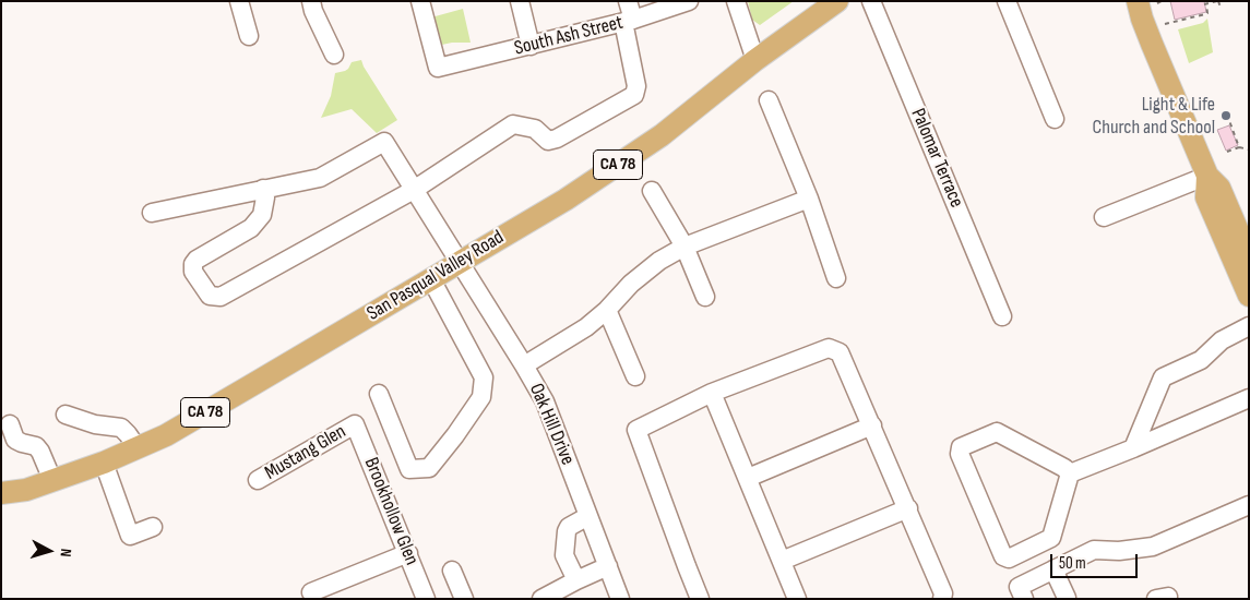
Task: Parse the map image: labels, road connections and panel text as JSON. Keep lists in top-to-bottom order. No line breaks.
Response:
{"streets":{"main road":["CA 78","San Pasqual Valley Road"],"street":["South Ash Street","Palomar Terrace","Oak Hill Drive","Mustang Glen","Brookhollow Glen"]},"crossings":[["San Pasqual Valley Road","Oak Hill Drive"],["Mustang Glen","Brookhollow Glen"]],"places":["Light & Life Church and School"],"scale_bar":"50 m","north":"right"}
